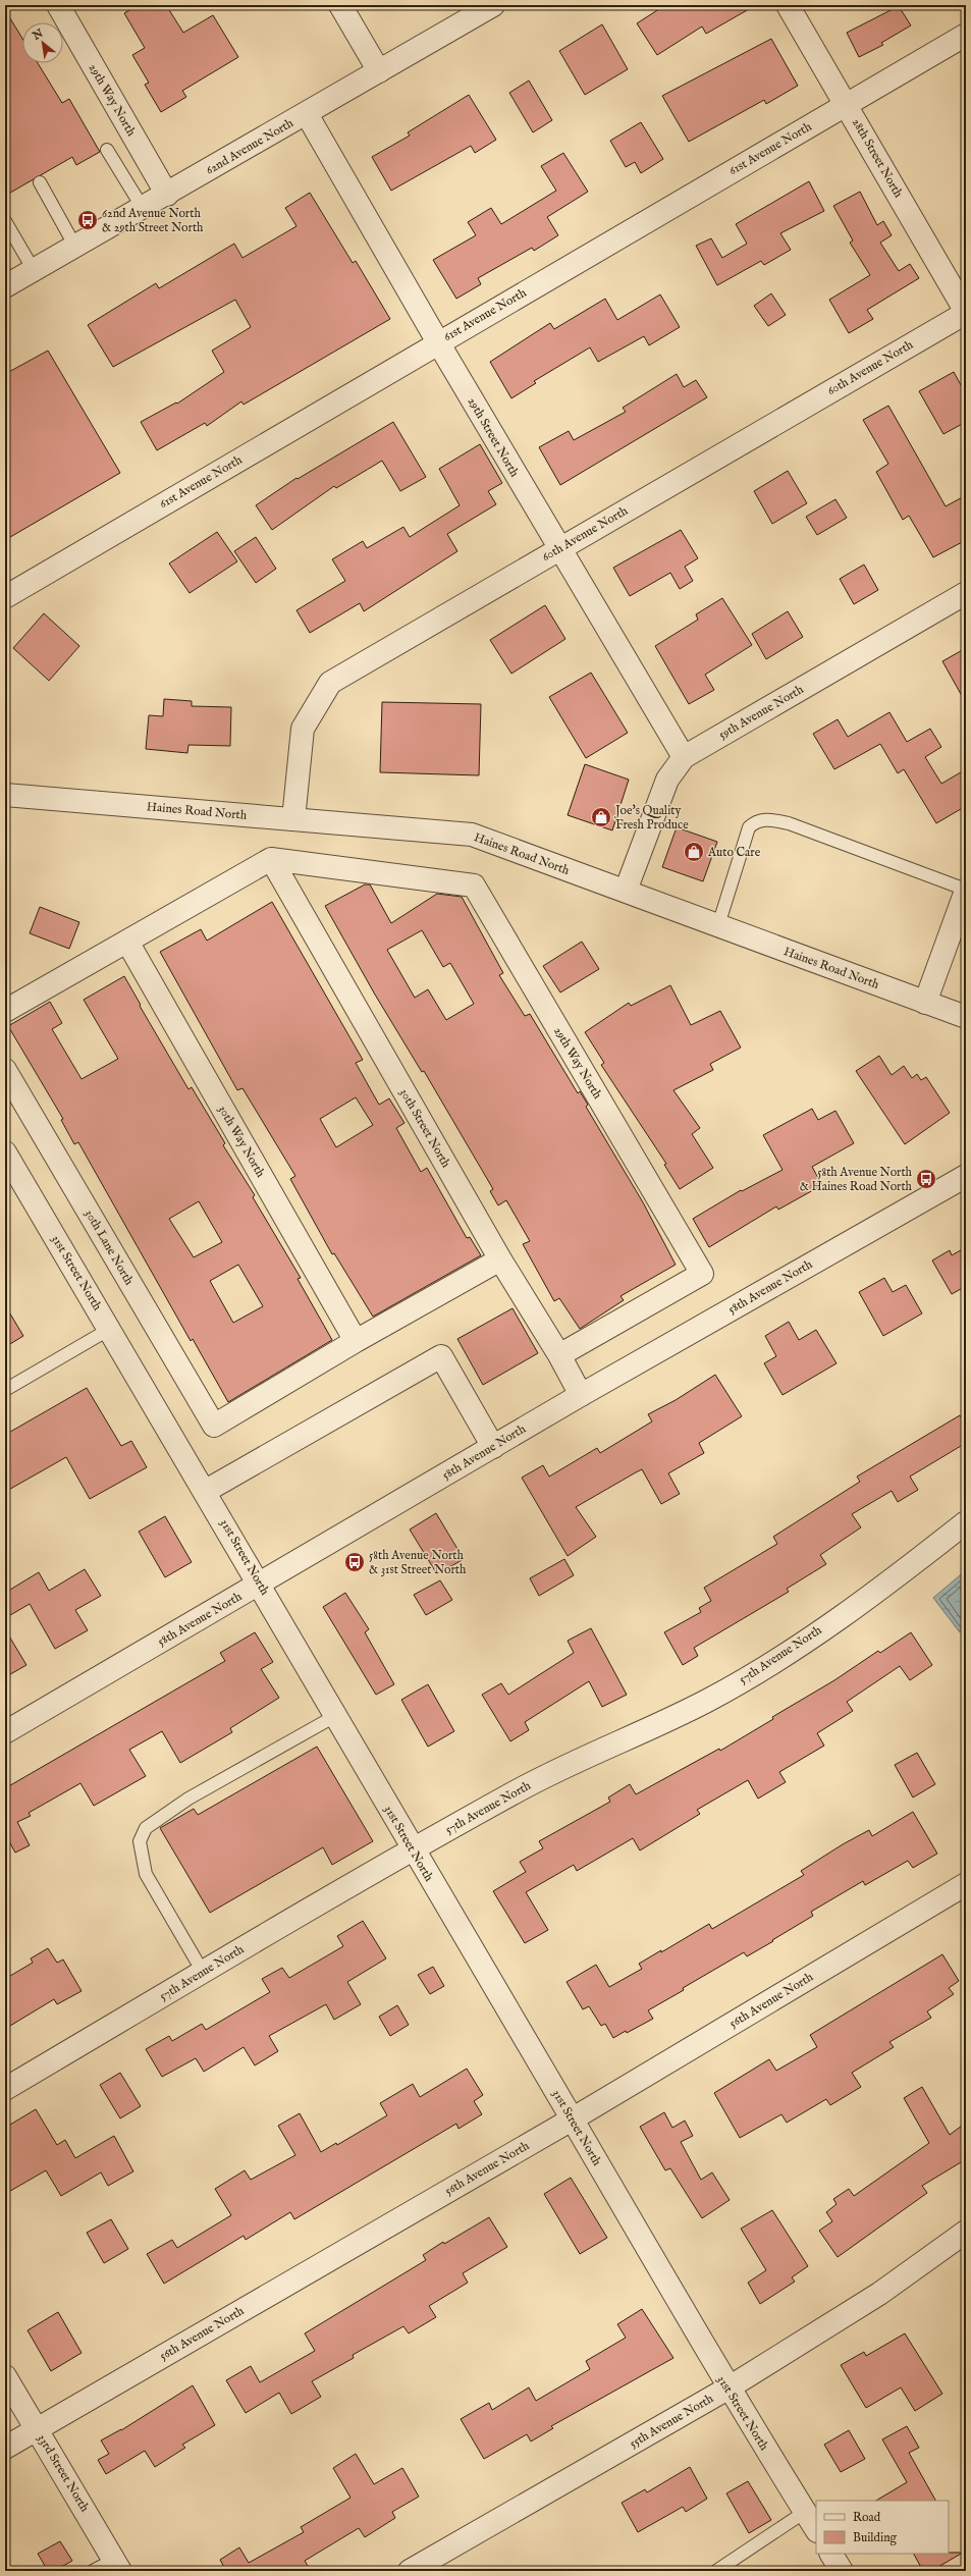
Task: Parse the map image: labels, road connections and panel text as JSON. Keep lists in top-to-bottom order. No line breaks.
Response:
{"streets":{"street":["29th Way North","62nd Avenue North","61st Avenue North","28th Street North","60th Avenue North","29th Street North","59th Avenue North","Haines Road North","30th Street North","30th Way North","30th Lane North","31st Street North","58th Avenue North","57th Avenue North","56th Avenue North","55th Avenue North","33rd Street North"]},"crossings":[["29th Way North","62nd Avenue North"],["29th Way North","30th Street North"],["62nd Avenue North","29th Street North"],["61st Avenue North","28th Street North"],["61st Avenue North","29th Street North"],["28th Street North","60th Avenue North"],["60th Avenue North","29th Street North"],["60th Avenue North","Haines Road North"],["29th Street North","59th Avenue North"],["59th Avenue North","Haines Road North"],["30th Street North","58th Avenue North"],["30th Way North","30th Lane North"],["31st Street North","58th Avenue North"],["31st Street North","57th Avenue North"],["31st Street North","56th Avenue North"],["31st Street North","55th Avenue North"],["56th Avenue North","33rd Street North"]],"places":{"bus stop":["62nd Avenue North & 29th Street North","58th Avenue North & Haines Road North","58th Avenue North & 31st Street North"],"shop":["Joe's Quality Fresh Produce","Auto Care"]},"legend":["Road","Building"],"north":"top left"}
